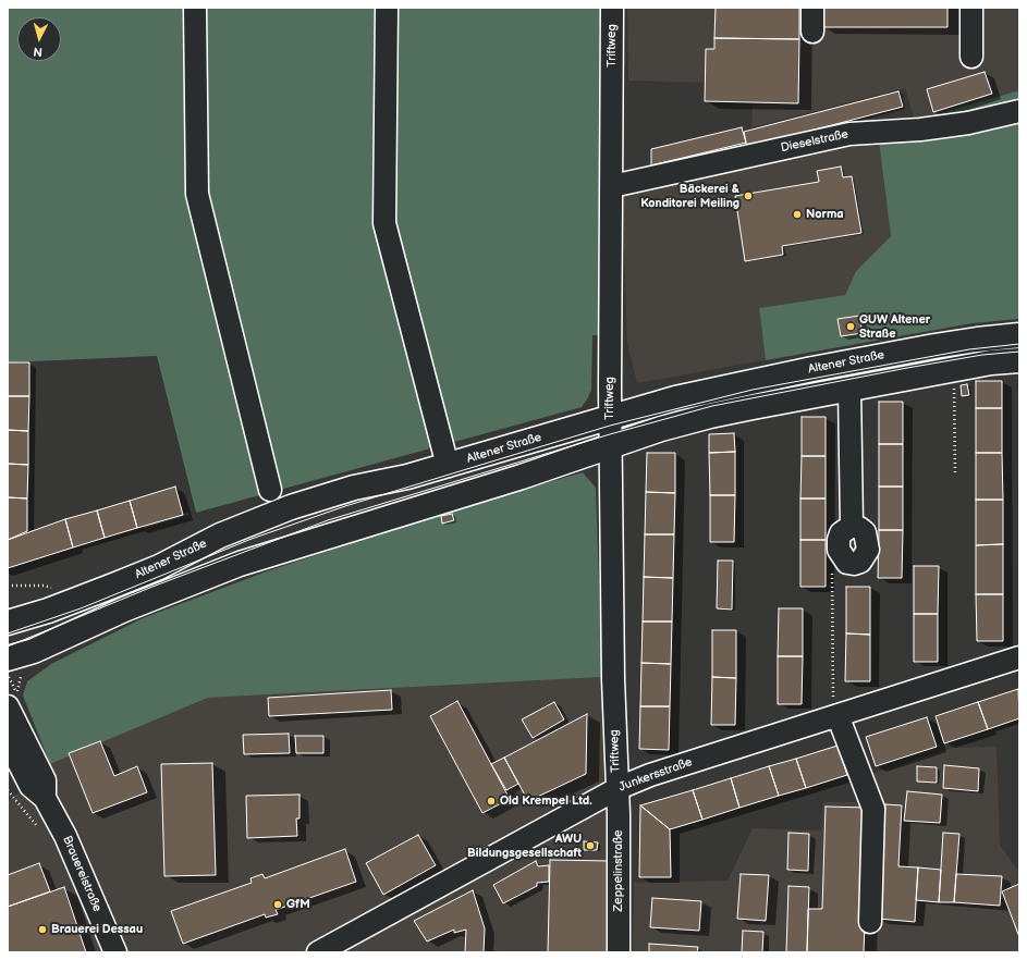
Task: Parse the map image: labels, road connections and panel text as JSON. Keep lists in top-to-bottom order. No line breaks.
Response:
{"streets":{"main road":["Altener Straße"],"street":["Triftweg","Dieselstraße","Junkersstraße","Zeppelinstraße","Brauereistraße"]},"crossings":[["Triftweg","Dieselstraße"],["Triftweg","Altener Straße"],["Triftweg","Junkersstraße"],["Triftweg","Zeppelinstraße"],["Junkersstraße","Zeppelinstraße"]],"places":["Bäckerei & Konditorei Meiling","Norma","GUW Altener Straße","Old Krempel Ltd.","AWU Bildungsgesellschaft","GfM","Brauerei Dessau"],"north":"bottom"}
